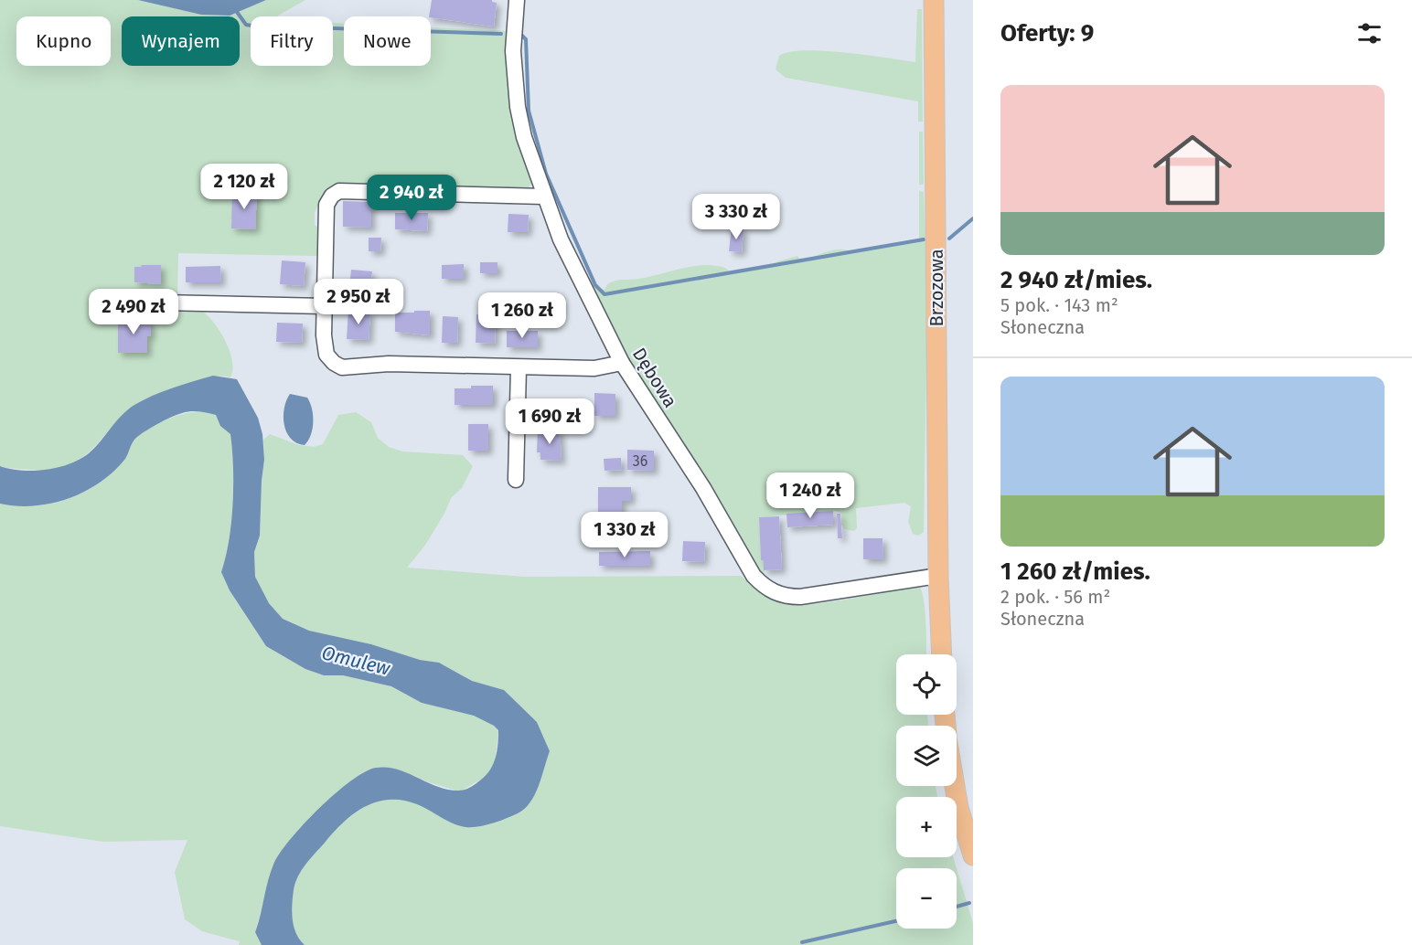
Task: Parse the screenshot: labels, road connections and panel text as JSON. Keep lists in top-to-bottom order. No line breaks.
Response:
{"streets":{"main road":["Brzozowa"],"street":["Dębowa"]},"crossings":[["Brzozowa","Dębowa"]],"water":["Omulew"],"house_numbers":["36"],"page":{"heading":"Oferty: 9","chip":["Kupno","Wynajem","Filtry","Nowe"],"list":[{"name":"2 940 zł/mies.","note":"5 pok. · 143 m² · Słoneczna"},{"name":"1 260 zł/mies.","note":"2 pok. · 56 m² · Słoneczna"}],"price":["2 120 zł","2 940 zł","3 330 zł","2 950 zł","2 490 zł","1 260 zł","1 690 zł","1 240 zł","1 330 zł"],"map_buttons":["+","−"]}}
